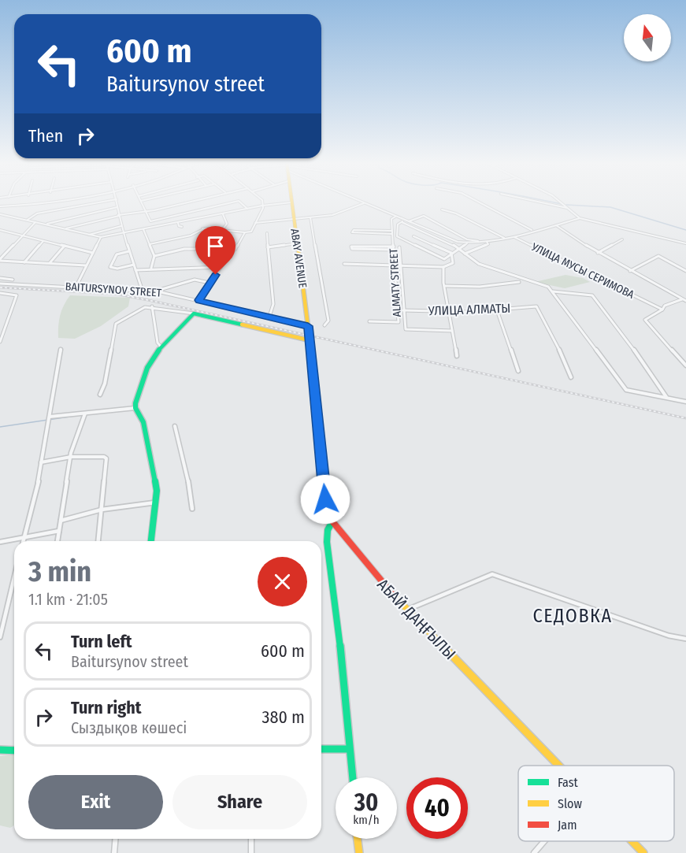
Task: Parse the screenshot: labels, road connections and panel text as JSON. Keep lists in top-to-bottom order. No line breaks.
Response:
{"streets":{"street":["ABAY AVENUE","УЛИЦА МУСЫ СЕРИМОВА","ALMATY STREET","BAITURSYNOV STREET","УЛИЦА АЛМАТЫ","АБАЙ ДАҢҒЫЛЫ"]},"crossings":[["ABAY AVENUE","BAITURSYNOV STREET"],["ABAY AVENUE","АБАЙ ДАҢҒЫЛЫ"],["BAITURSYNOV STREET","АБАЙ ДАҢҒЫЛЫ"]],"districts":["СЕДОВКА"],"legend":["Fast","Slow","Jam"],"north":"top","page":{"turn":["600 m","Baitursynov street"],"then":"Then","heading":["3 min","1.1 km · 21:05"],"list":[{"name":"Turn left","note":"Baitursynov street","value":"600 m"},{"name":"Turn right","note":"Сыздықов көшесі","value":"380 m"}],"buttons":["Exit","Share"],"speed":"30 km/h","limit":"40"}}
